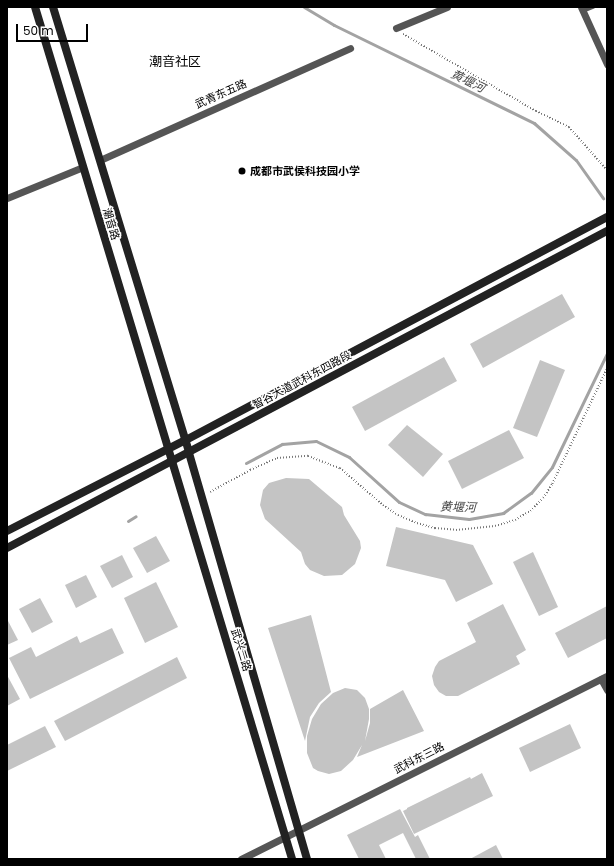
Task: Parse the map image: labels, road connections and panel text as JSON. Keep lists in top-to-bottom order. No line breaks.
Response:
{"streets":{"street":["武青东五路","潮音路","智谷大道武科东四路段","武兴二路","武科东三路"]},"crossings":[["武青东五路","潮音路"],["潮音路","智谷大道武科东四路段"],["潮音路","武兴二路"],["潮音路","武科东三路"],["智谷大道武科东四路段","武兴二路"],["武兴二路","武科东三路"]],"districts":["潮音社区"],"water":["黄堰河"],"places":["成都市武侯科技园小学"],"scale_bar":"50 m"}
